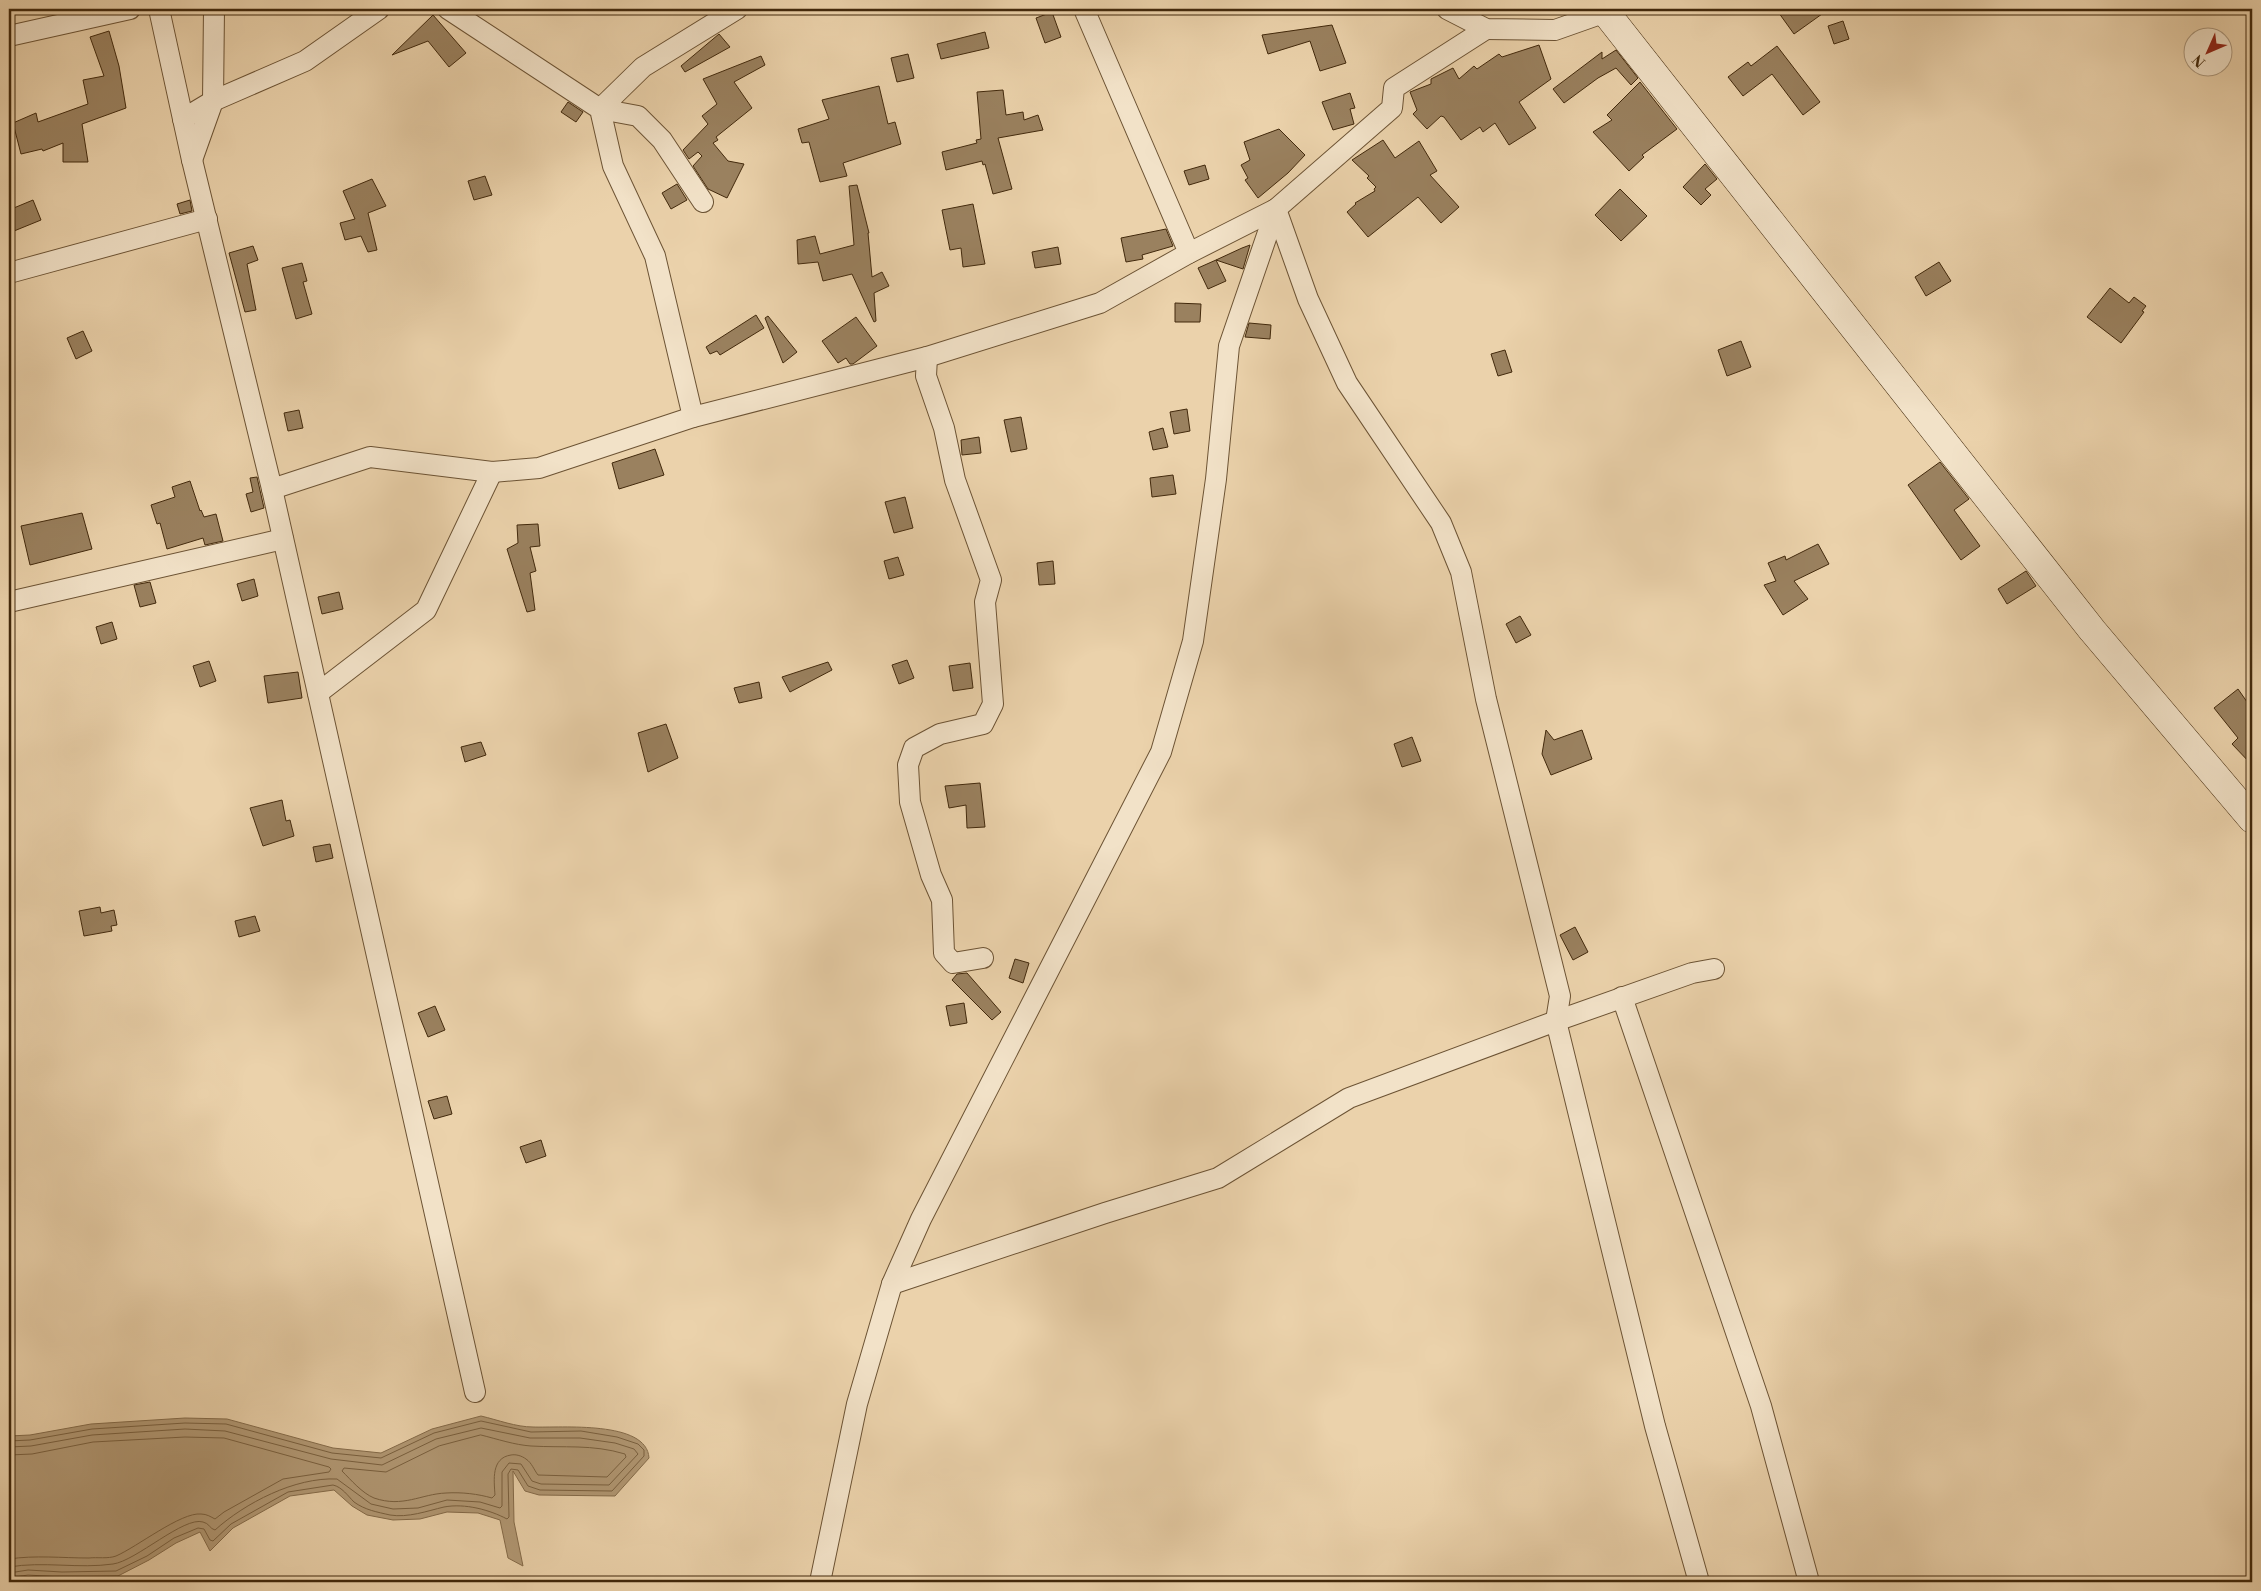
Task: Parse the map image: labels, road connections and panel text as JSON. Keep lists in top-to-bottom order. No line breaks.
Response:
{"north":"bottom left"}
